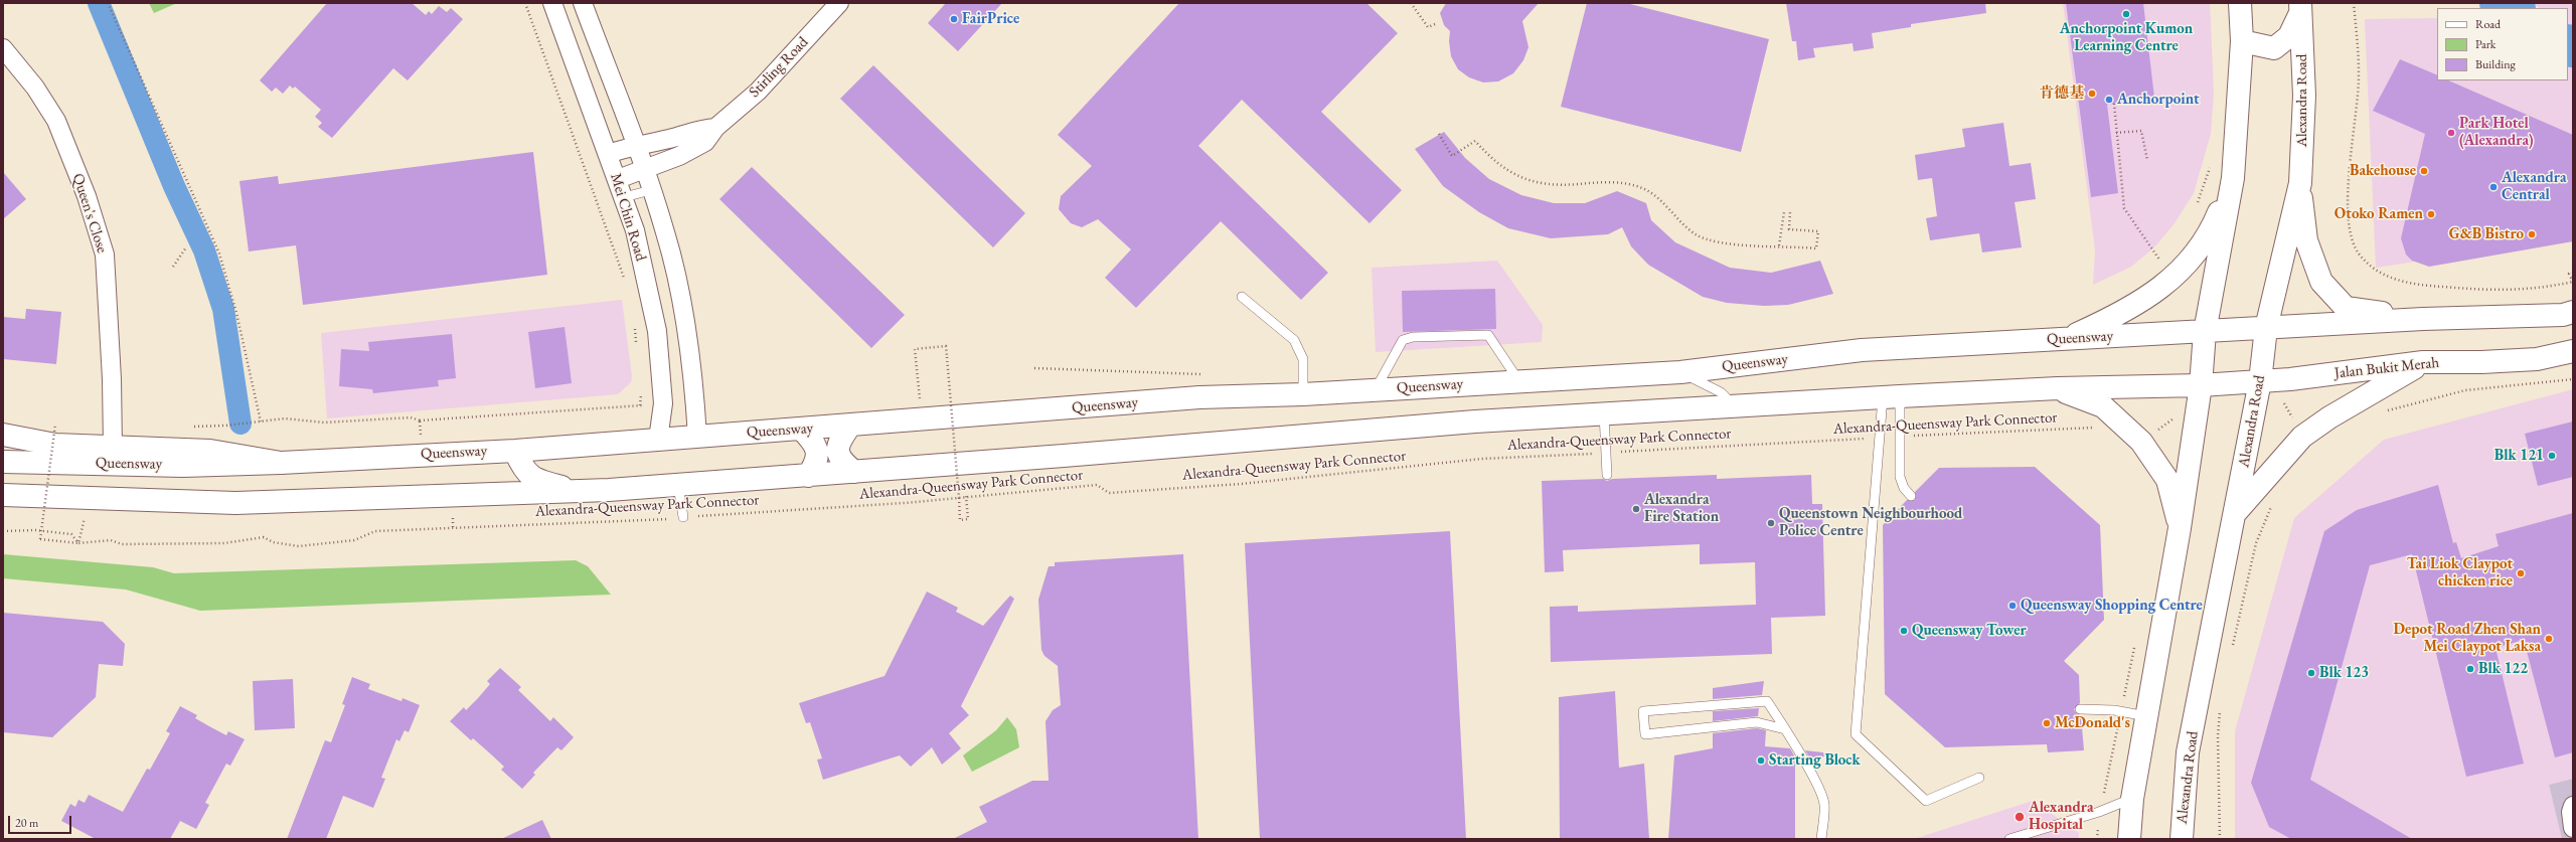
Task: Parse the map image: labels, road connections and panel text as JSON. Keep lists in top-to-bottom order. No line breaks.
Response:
{"streets":{"main road":["Alexandra Road","Queensway","Jalan Bukit Merah"],"street":["Stirling Road","Queen's Close","Mei Chin Road"],"path":["Alexandra-Queensway Park Connector"]},"crossings":[["Stirling Road","Mei Chin Road"],["Alexandra Road","Jalan Bukit Merah"],["Mei Chin Road","Queensway"]],"places":["Anchorpoint Kumon Learning Centre","FairPrice","肯德基","Anchorpoint","Park Hotel (Alexandra)","Bakehouse","Alexandra Central","Otoko Ramen","G&B Bistro","Blk 121","Alexandra Fire Station","Queenstown Neighbourhood Police Centre","Tai Liok Claypot chicken rice","Queensway Shopping Centre","Queensway Tower","Depot Road Zhen Shan Mei Claypot Laksa","Blk 122","Blk 123","McDonald's","Starting Block","Alexandra Hospital"],"legend":["Road","Park","Building"],"scale_bar":"20 m"}
